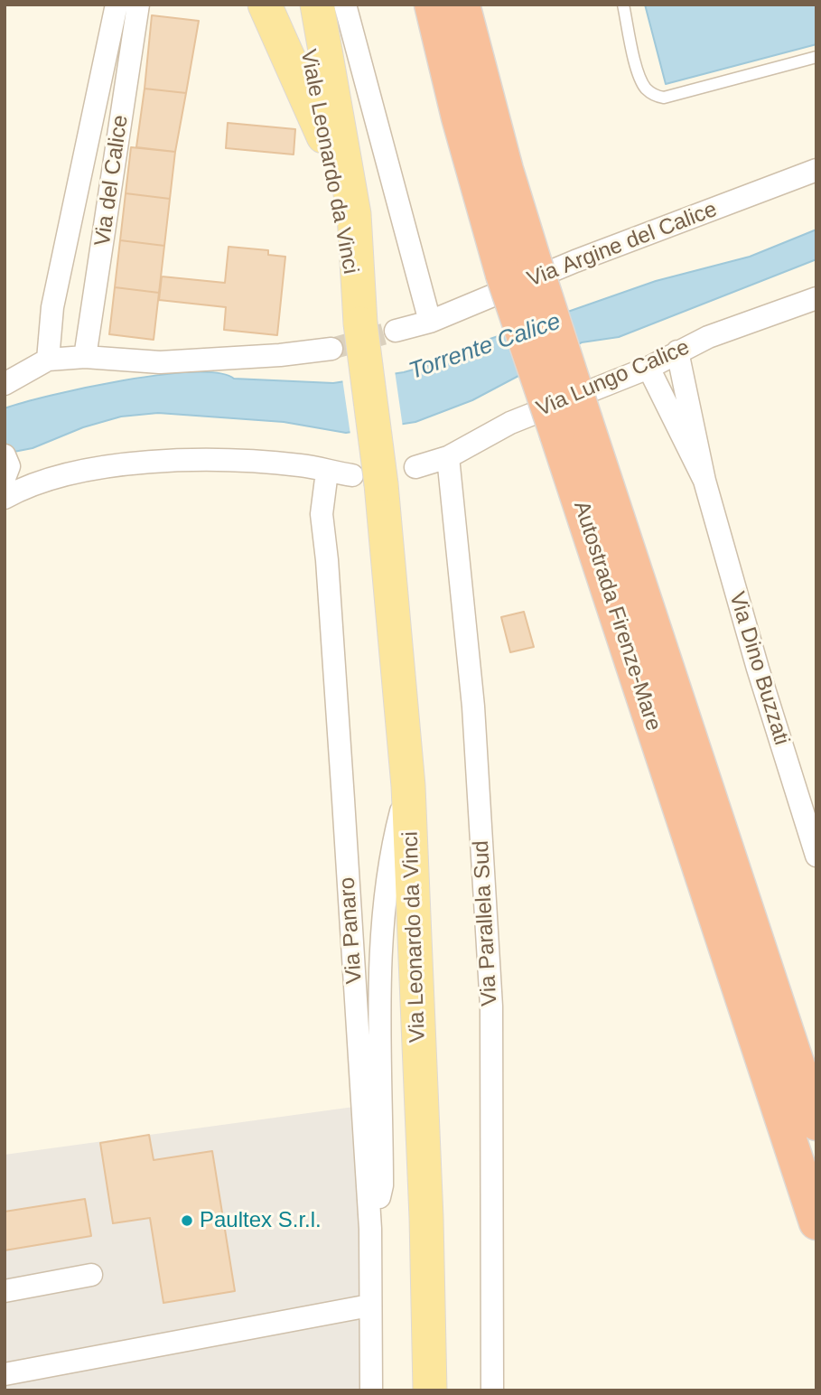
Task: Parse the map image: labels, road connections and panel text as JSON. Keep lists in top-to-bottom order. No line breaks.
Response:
{"streets":{"highway":["Autostrada Firenze-Mare"],"main road":["Viale Leonardo da Vinci","Via Leonardo da Vinci"],"street":["Via del Calice","Via Argine del Calice","Via Lungo Calice","Via Dino Buzzati","Via Parallela Sud","Via Panaro"]},"crossings":[["Viale Leonardo da Vinci","Via Leonardo da Vinci"],["Via Lungo Calice","Via Dino Buzzati"],["Via Lungo Calice","Via Parallela Sud"]],"water":["Torrente Calice"],"places":["Paultex S.r.l."]}
